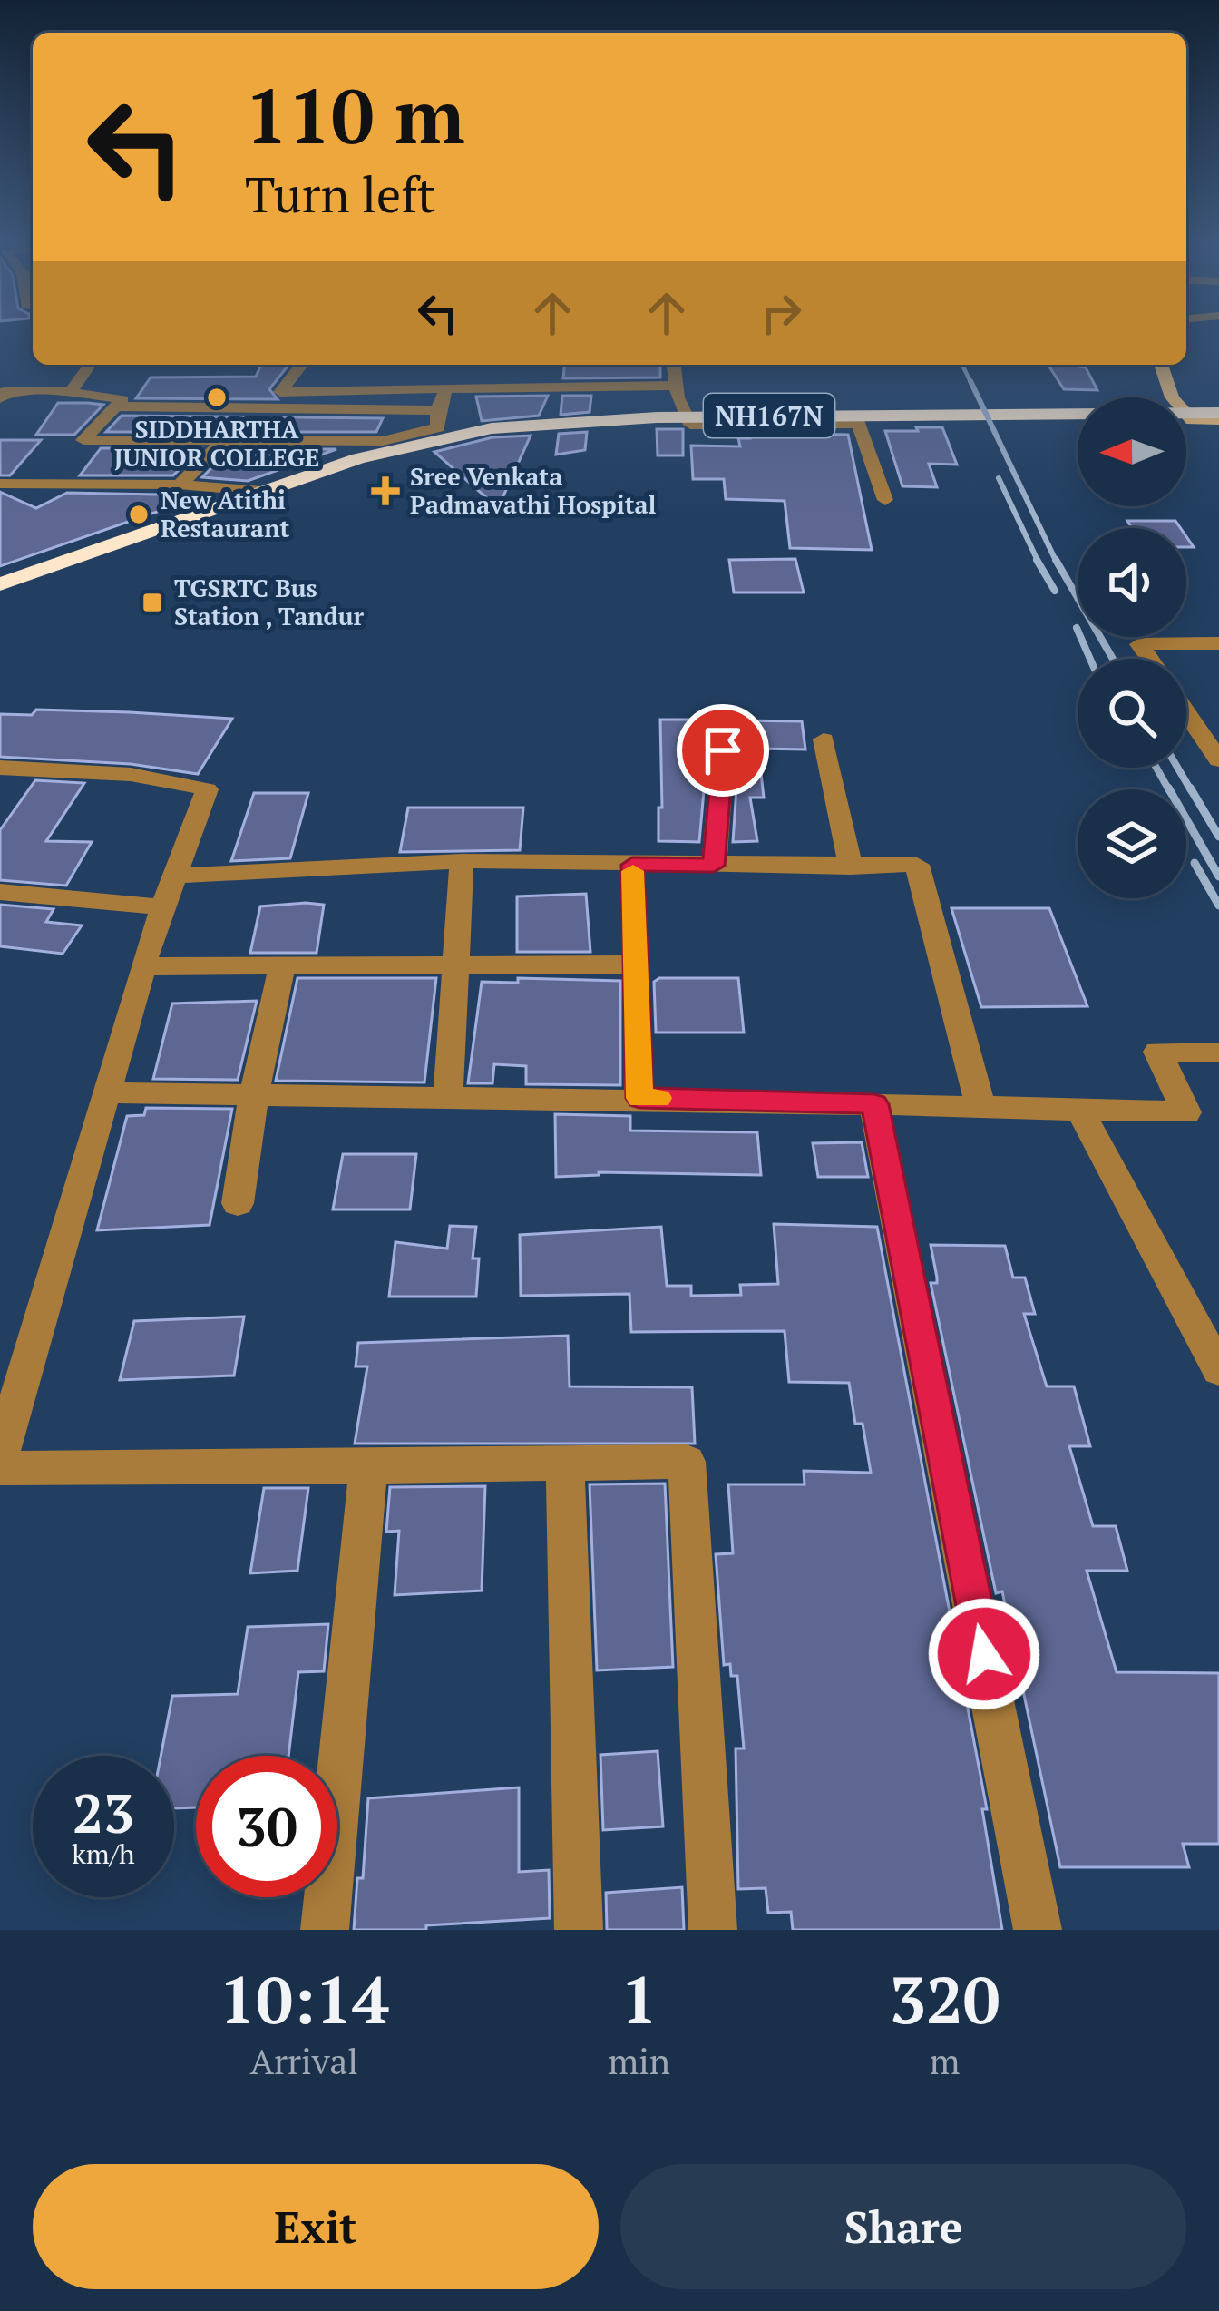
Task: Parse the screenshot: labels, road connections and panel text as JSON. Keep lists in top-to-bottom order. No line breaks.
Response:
{"streets":{"highway":["NH167N"]},"places":{"other":["SIDDHARTHA JUNIOR COLLEGE","New Atithi Restaurant"],"health":["Sree Venkata Padmavathi Hospital"],"transit":["TGSRTC Bus Station , Tandur"]},"north":"left","page":{"turn":["110 m","Turn left"],"speed":"23 km/h","limit":"30","eta":["10:14","Arrival","1","min","320","m"],"buttons":["Exit","Share"]}}
